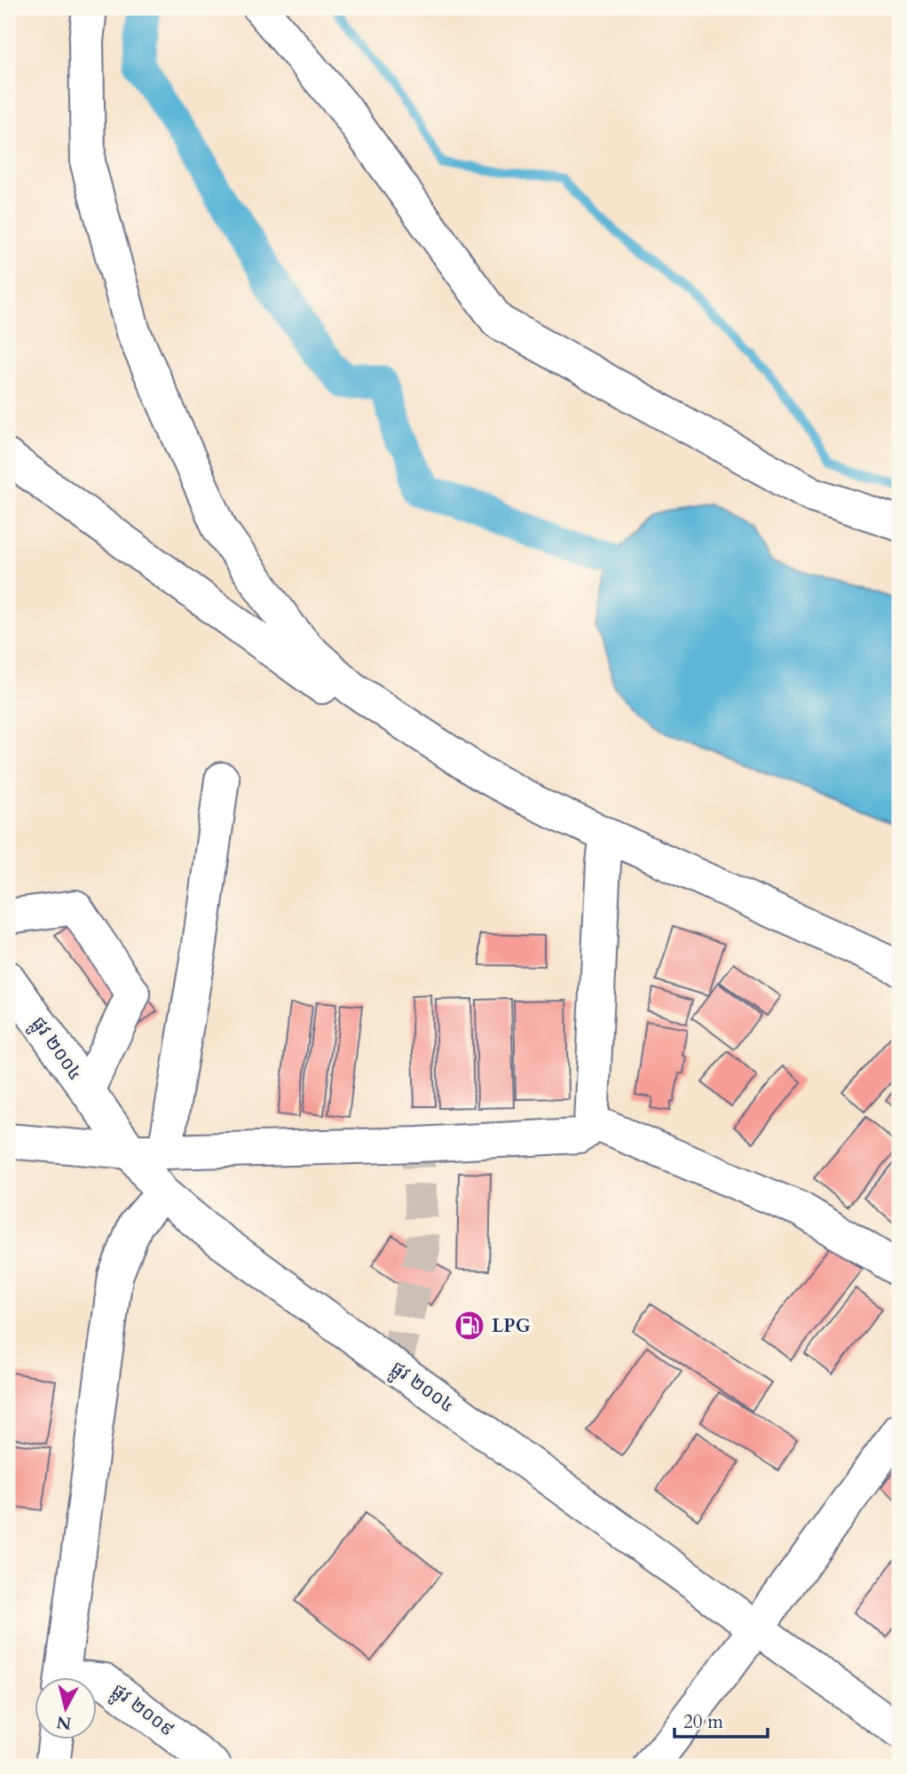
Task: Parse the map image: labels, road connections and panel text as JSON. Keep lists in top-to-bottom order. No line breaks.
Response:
{"streets":{"street":["ផ្លូវ ២០០៤","ផ្លូវ ២០០៩"]},"places":{"fuel station":["LPG"]},"scale_bar":"20 m","north":"bottom"}
